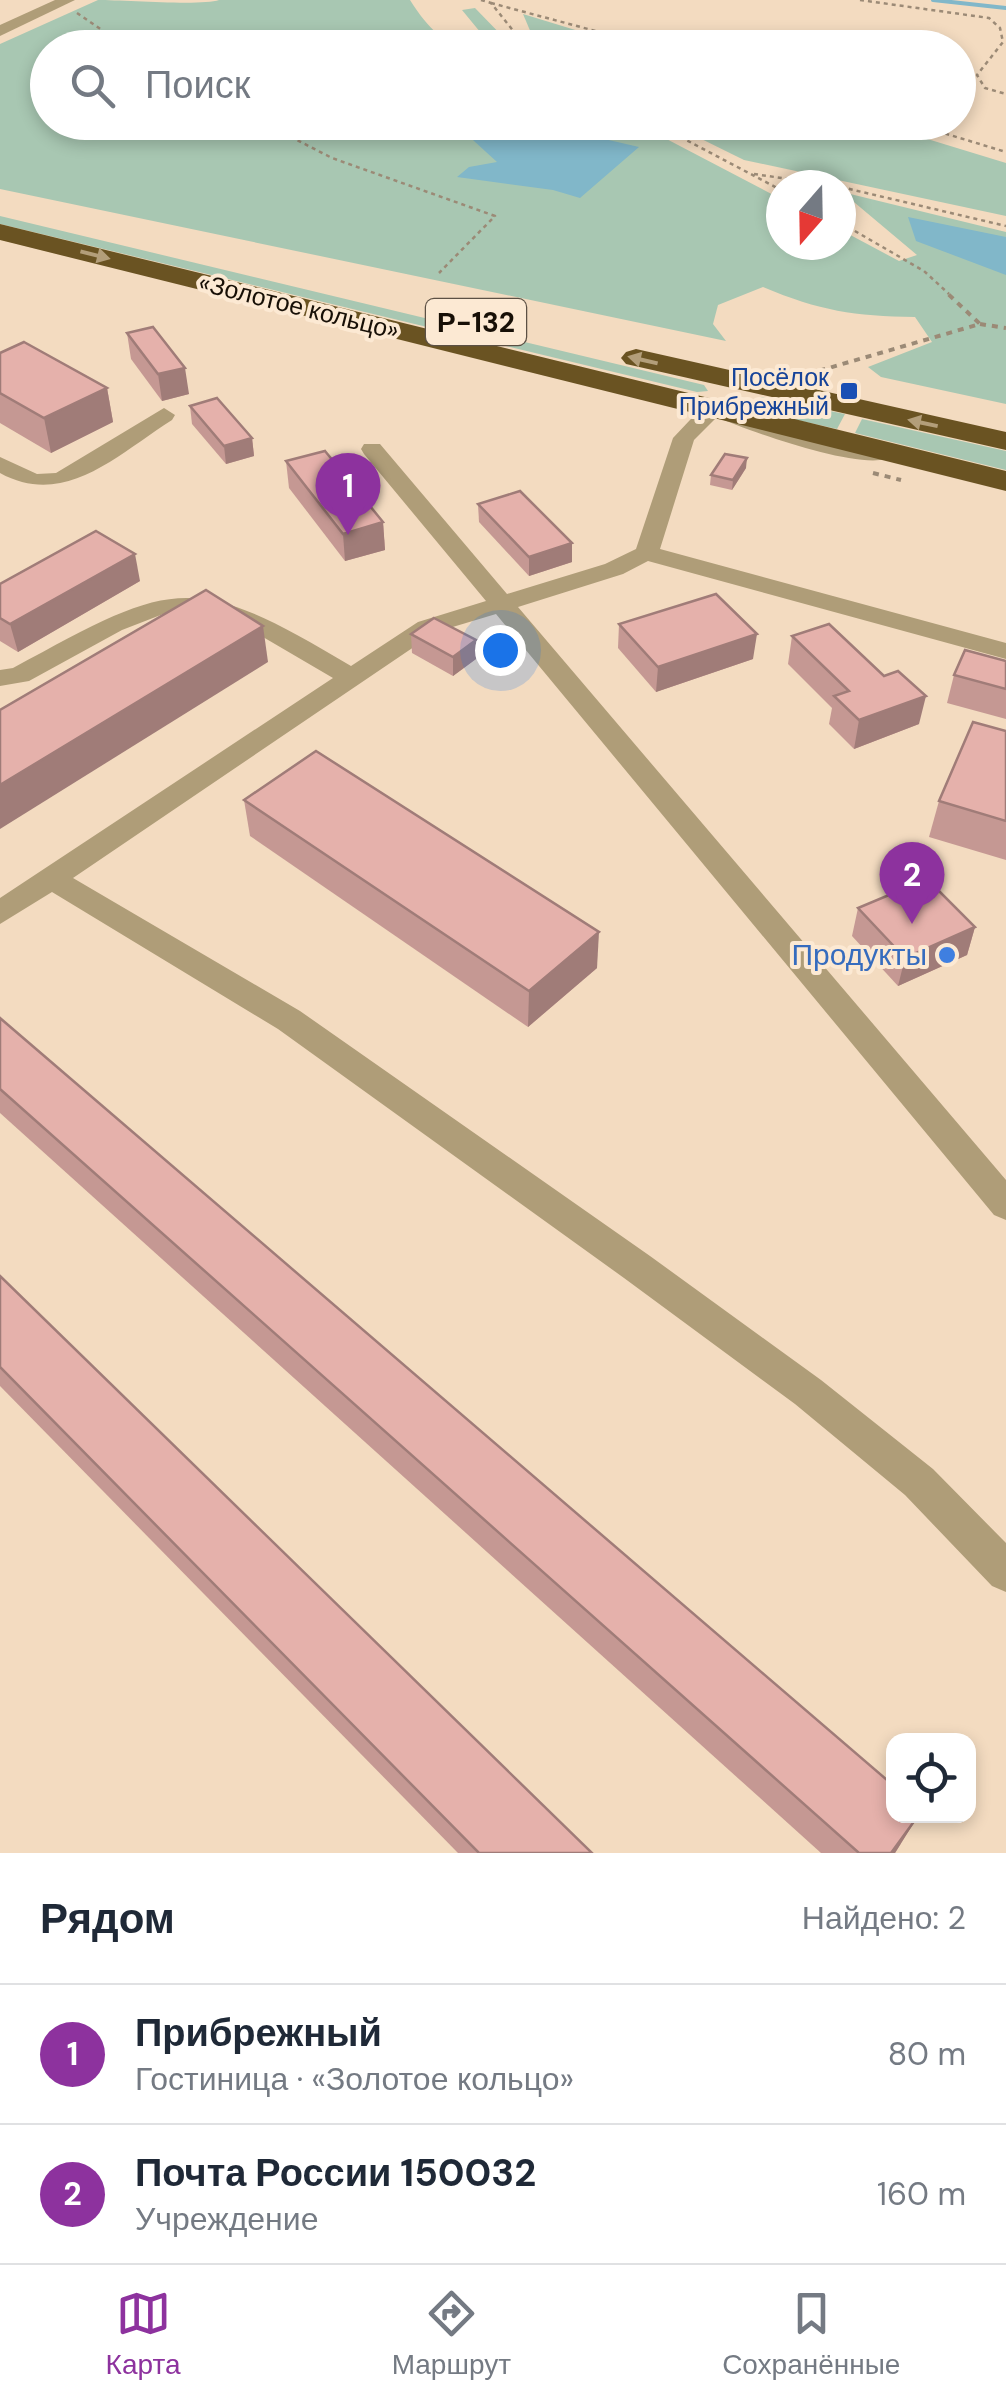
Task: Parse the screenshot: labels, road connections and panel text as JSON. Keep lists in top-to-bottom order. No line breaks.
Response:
{"streets":{"highway":["«Золотое кольцо»","Р-132"]},"places":{"transit":["Посёлок Прибрежный"],"other":["Продукты"]},"north":"bottom","page":{"search":"Поиск","pins":["1","2"],"heading":["Рядом","Найдено: 2"],"list":[{"mark":"1","name":"Прибрежный","note":"Гостиница · «Золотое кольцо»","value":"80 m"},{"mark":"2","name":"Почта России 150032","note":"Учреждение","value":"160 m"}],"nav":["Карта","Маршрут","Сохранённые"]}}
